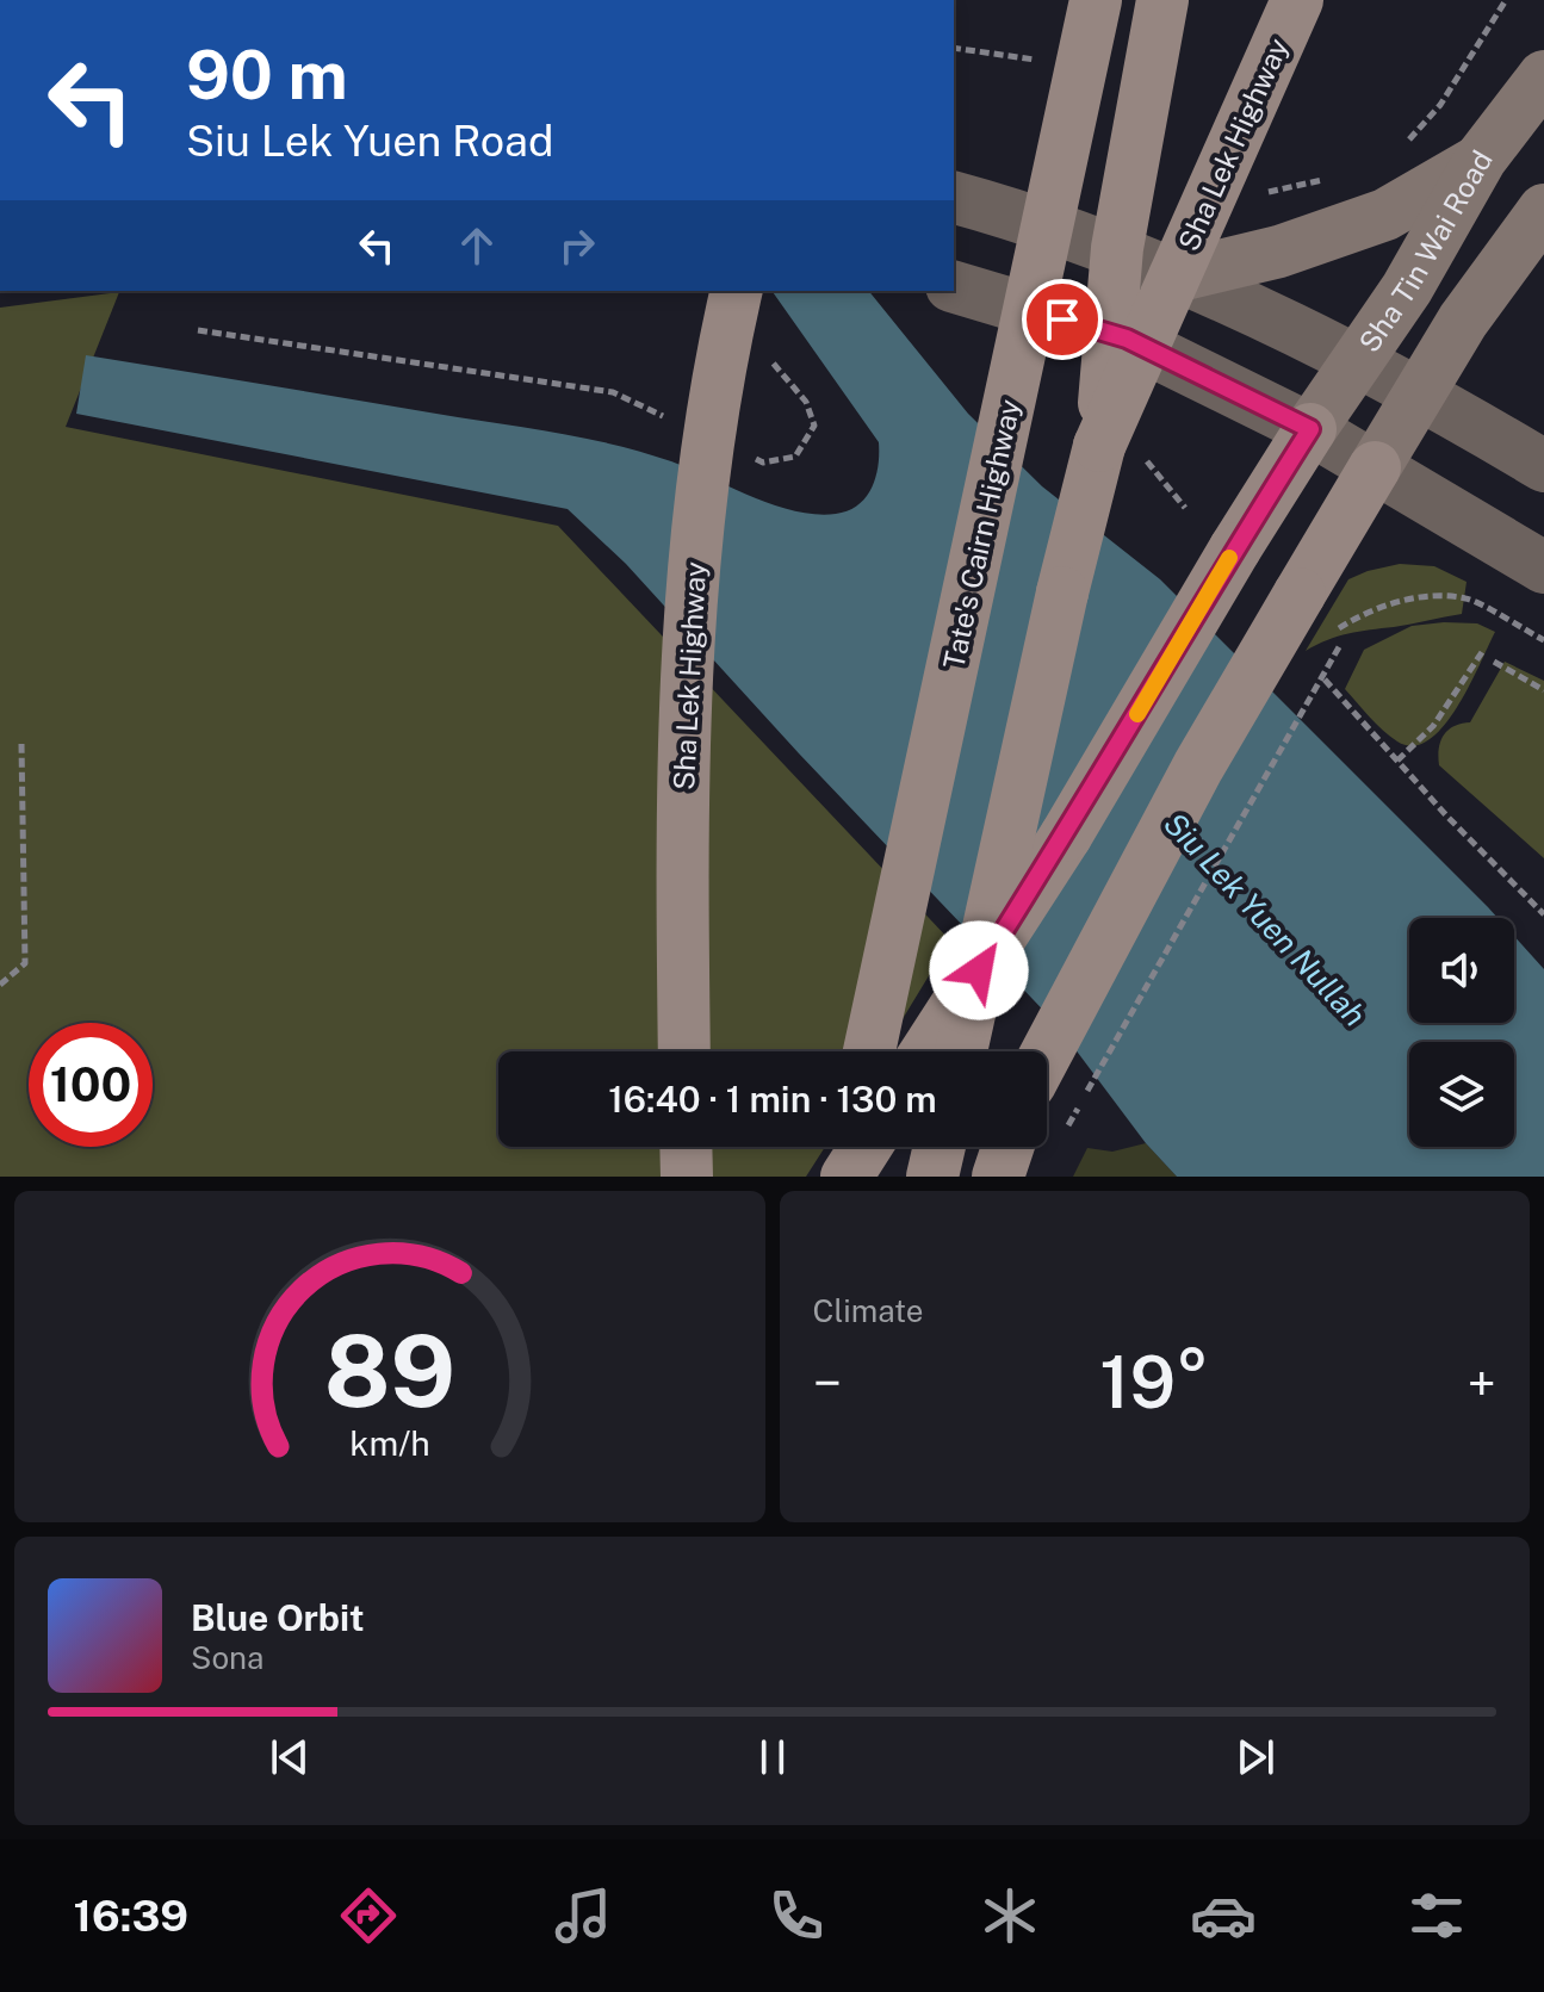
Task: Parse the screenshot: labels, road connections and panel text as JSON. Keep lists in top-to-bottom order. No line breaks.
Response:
{"streets":{"highway":["Sha Lek Highway","Tate's Cairn Highway"],"main road":["Sha Tin Wai Road"]},"water":["Siu Lek Yuen Nullah"],"page":{"turn":["90 m","Siu Lek Yuen Road"],"limit":"100","trip":"16:40 · 1 min · 130 m","tile":"Climate","heat":["−","19°","+"],"song":["Blue Orbit","Sona"],"tabs":"16:39","gauge":["89","km/h"]}}
